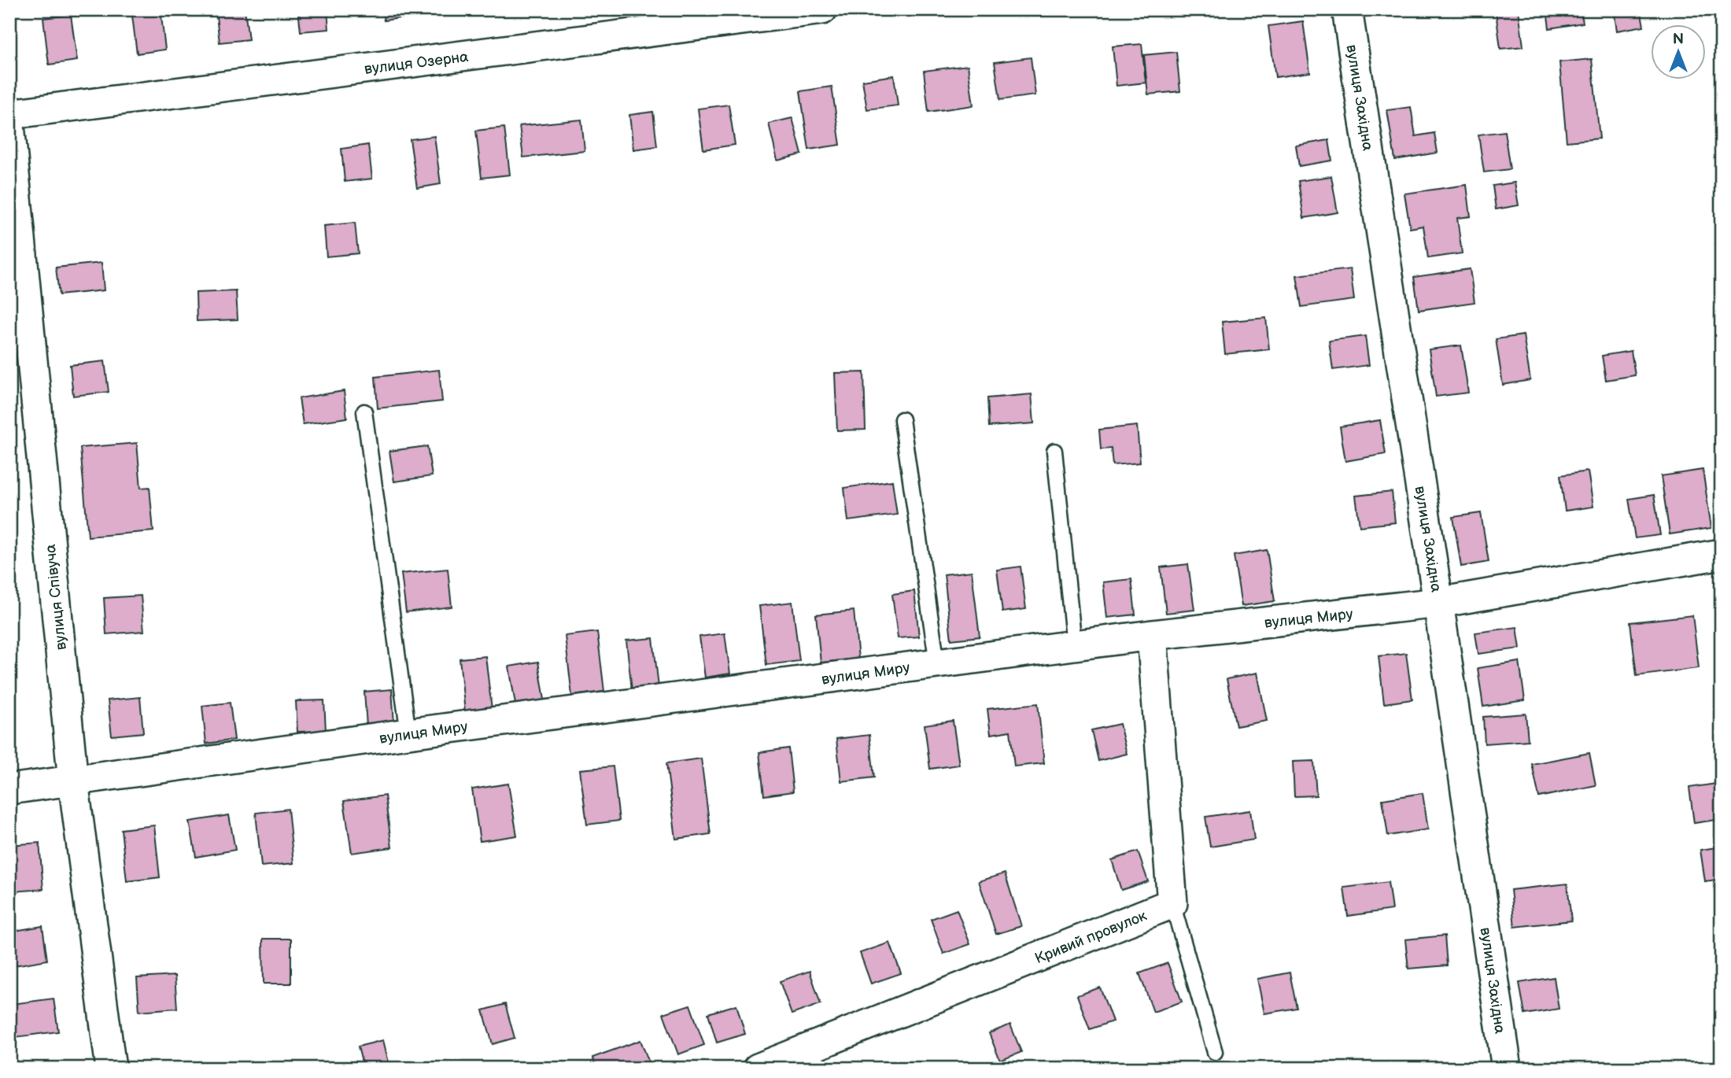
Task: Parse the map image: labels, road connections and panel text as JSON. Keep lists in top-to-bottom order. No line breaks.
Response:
{"streets":{"street":["вулиця Озерна","вулиця Західна","вулиця Співуча","вулиця Миру","Кривий провулок"]},"crossings":[["вулиця Західна","вулиця Миру"],["вулиця Співуча","вулиця Миру"]],"north":"top"}
